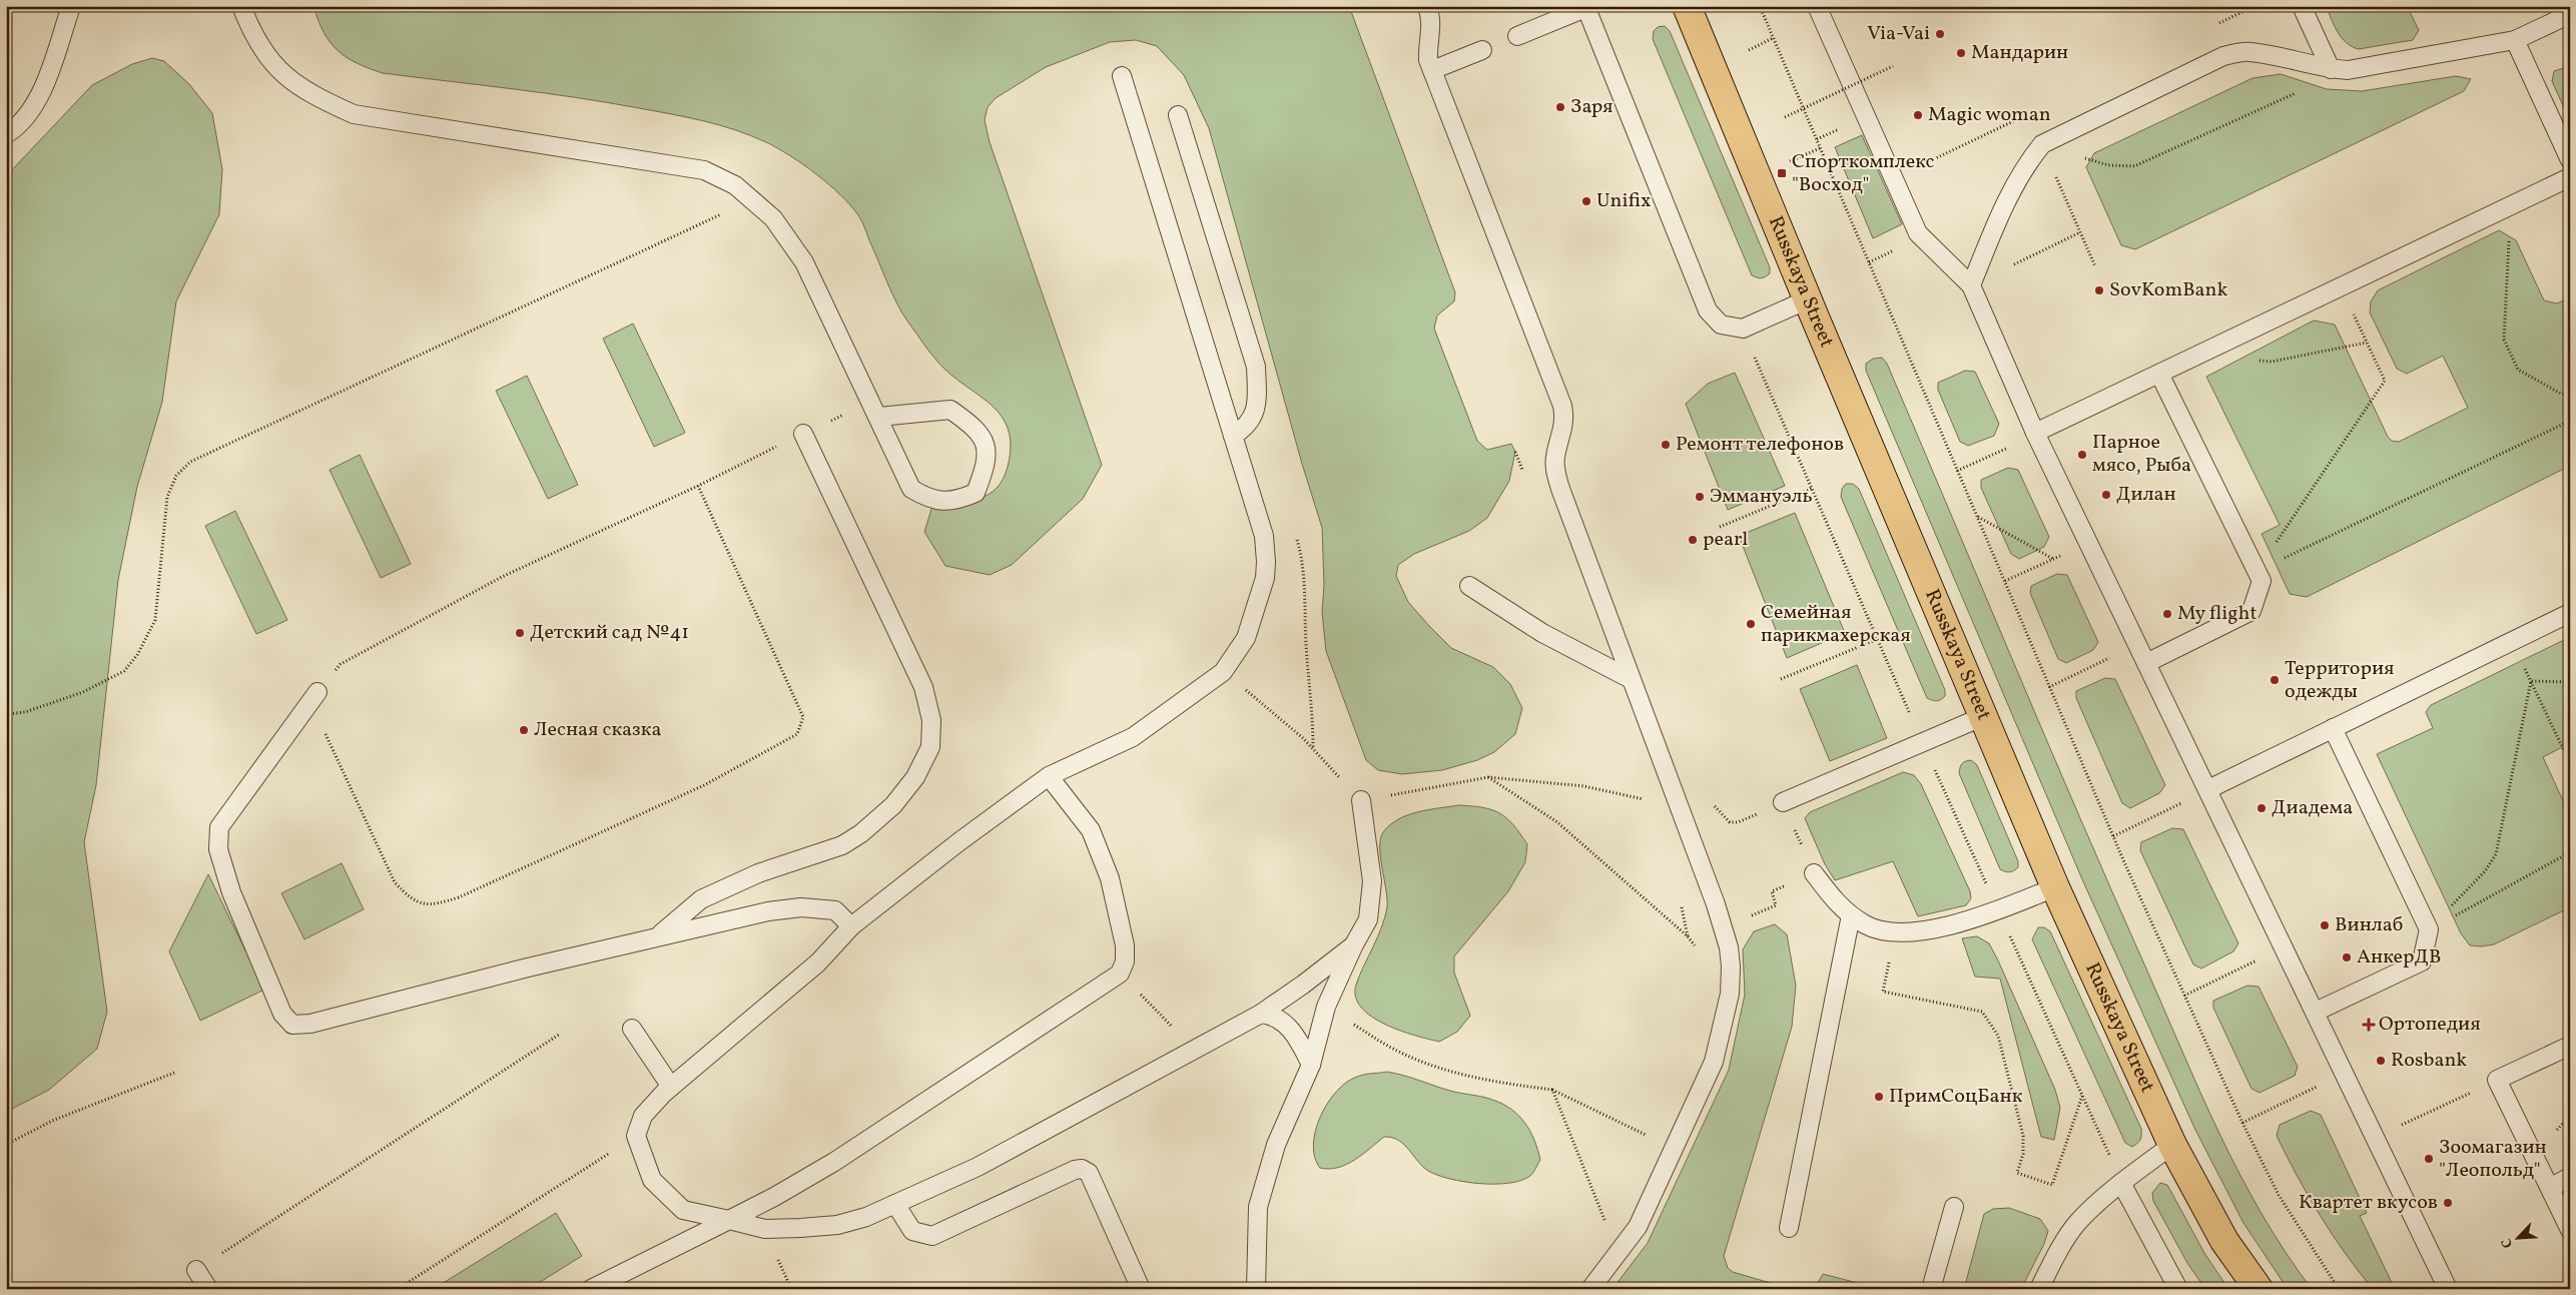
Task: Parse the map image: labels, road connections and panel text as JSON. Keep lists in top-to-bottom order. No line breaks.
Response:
{"streets":{"main road":["Russkaya Street"]},"places":{"other":["Via-Vai","Мандарин","Заря","Magic woman","Unifix","SovKomBank","Ремонт телефонов","Парное мясо, Рыба","Дилан","Эммануэль","pearl","My flight","Семейная парикмахерская","Детский сад №41","Территория одежды","Лесная сказка","Диадема","Винлаб","АнкерДВ","Rosbank","ПримСоцБанк","Зоомагазин \"Леопольд\"","Квартет вкусов"],"transit":["Спорткомплекс \"Восход\""],"health":["Ортопедия"]},"north":"bottom left"}
